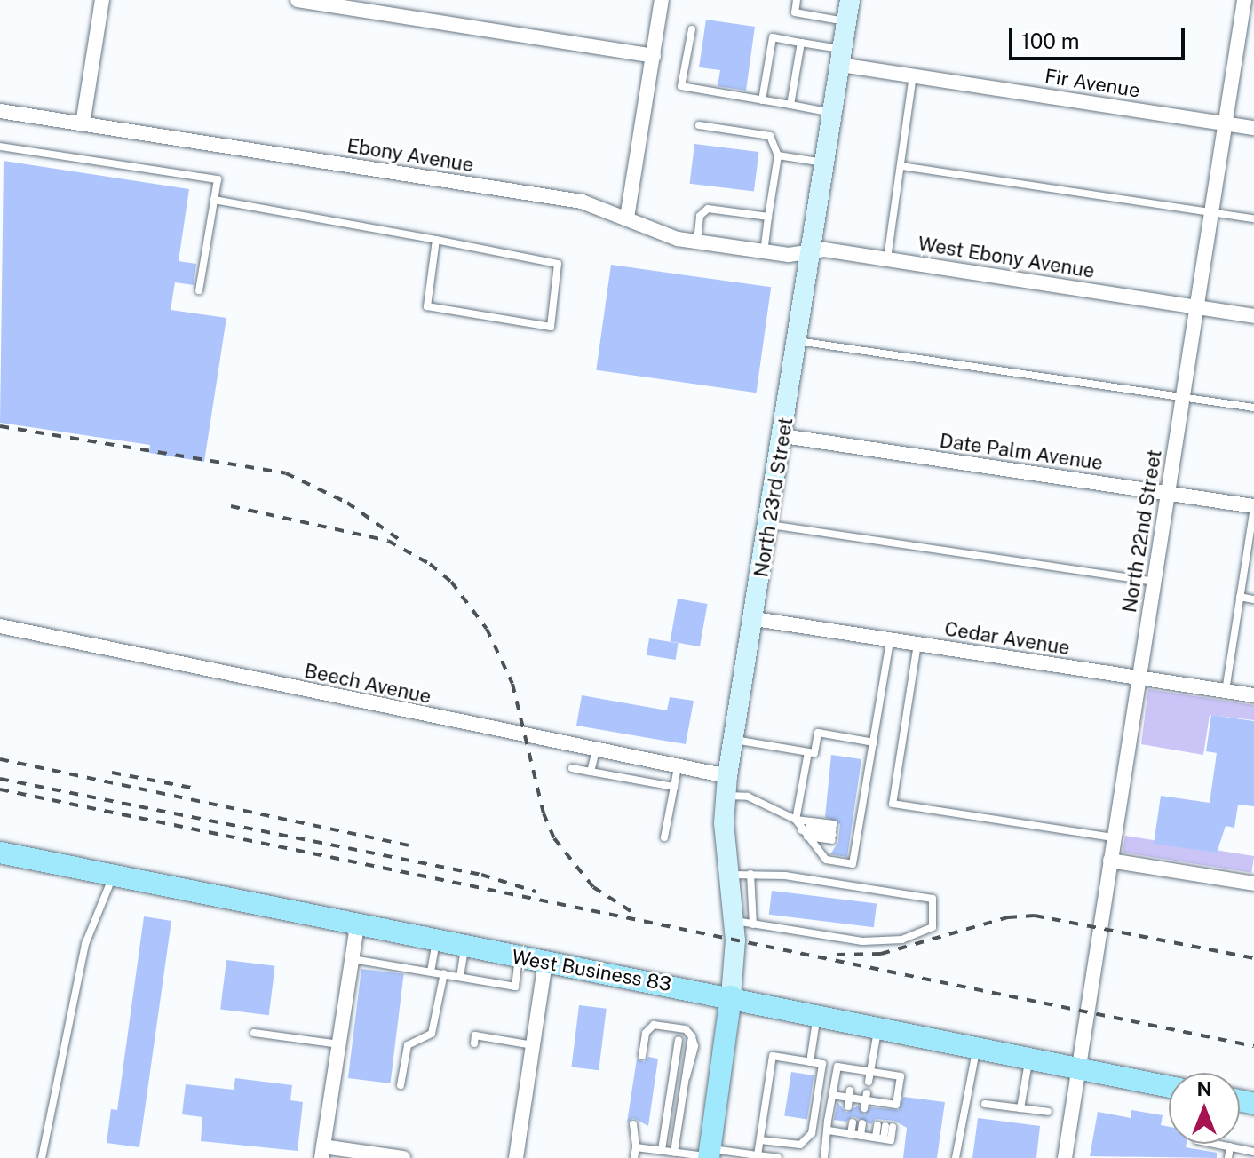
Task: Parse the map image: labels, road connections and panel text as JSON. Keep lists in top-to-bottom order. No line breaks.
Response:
{"streets":{"main road":["North 23rd Street","West Business 83"],"street":["Fir Avenue","Ebony Avenue","West Ebony Avenue","Date Palm Avenue","North 22nd Street","Cedar Avenue","Beech Avenue"]},"crossings":[["Fir Avenue","North 23rd Street"],["Fir Avenue","North 22nd Street"],["Ebony Avenue","West Ebony Avenue"],["Ebony Avenue","North 23rd Street"],["West Ebony Avenue","North 23rd Street"],["West Ebony Avenue","North 22nd Street"],["Date Palm Avenue","North 23rd Street"],["Date Palm Avenue","North 22nd Street"],["North 23rd Street","Cedar Avenue"],["North 23rd Street","Beech Avenue"],["North 23rd Street","West Business 83"],["North 22nd Street","Cedar Avenue"],["North 22nd Street","West Business 83"]],"scale_bar":"100 m","north":"top"}
